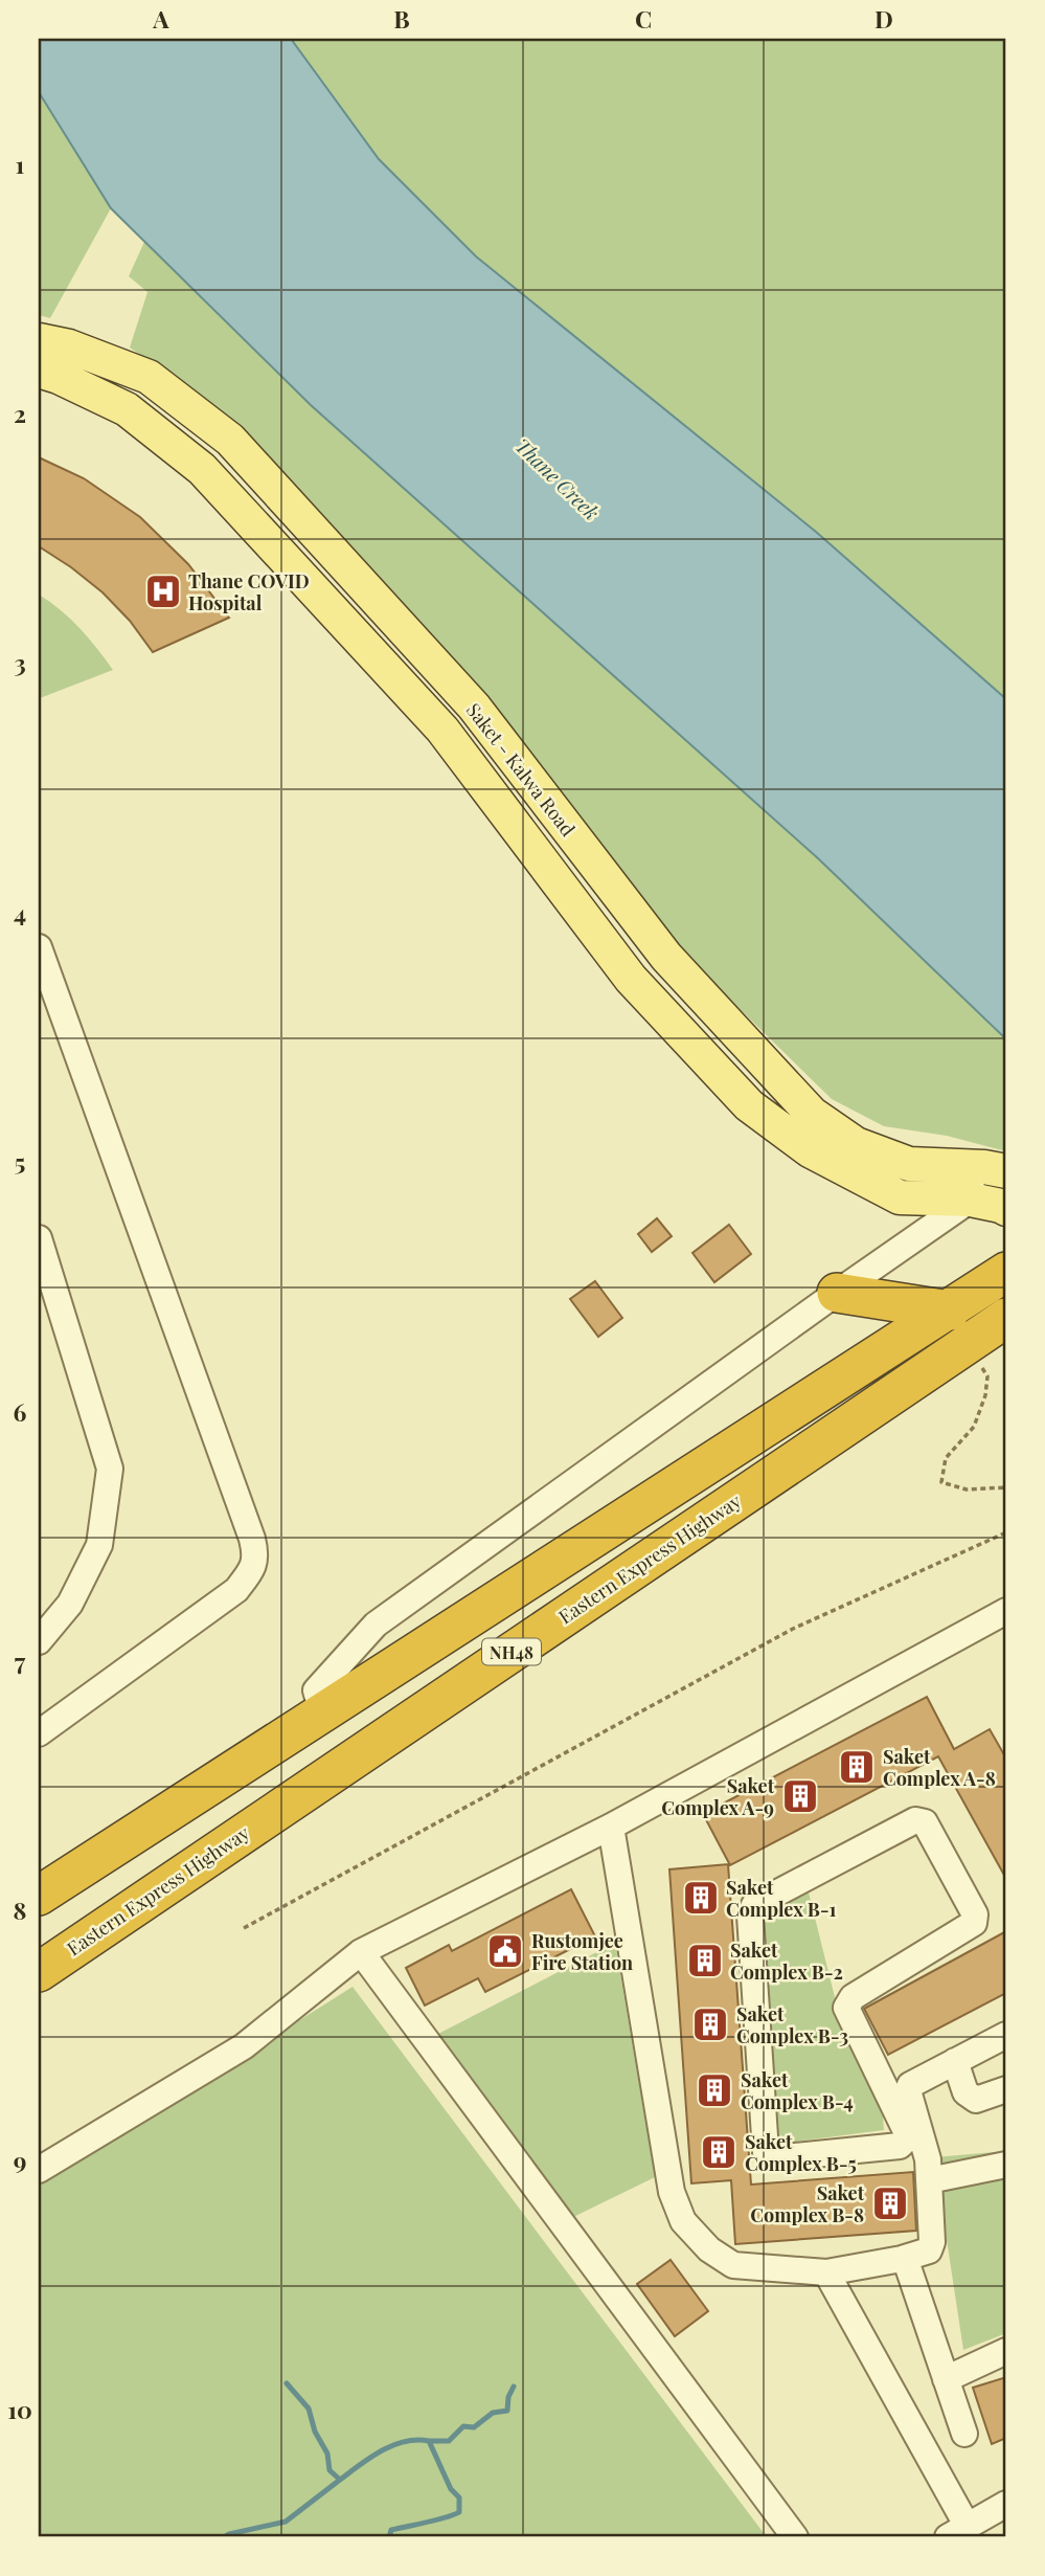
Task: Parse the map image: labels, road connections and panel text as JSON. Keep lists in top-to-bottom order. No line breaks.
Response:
{"streets":{"highway":["Eastern Express Highway","NH48"],"main road":["Saket - Kalwa Road"]},"water":["Thane Creek"],"places":{"hospital":["Thane COVID Hospital"],"building":["Saket Complex A-8","Saket Complex A-9","Saket Complex B-1","Saket Complex B-2","Saket Complex B-3","Saket Complex B-4","Saket Complex B-5","Saket Complex B-8"],"public building":["Rustomjee Fire Station"]},"grid":{"columns":["A","B","C","D"],"rows":["1","2","3","4","5","6","7","8","9","10"]}}
